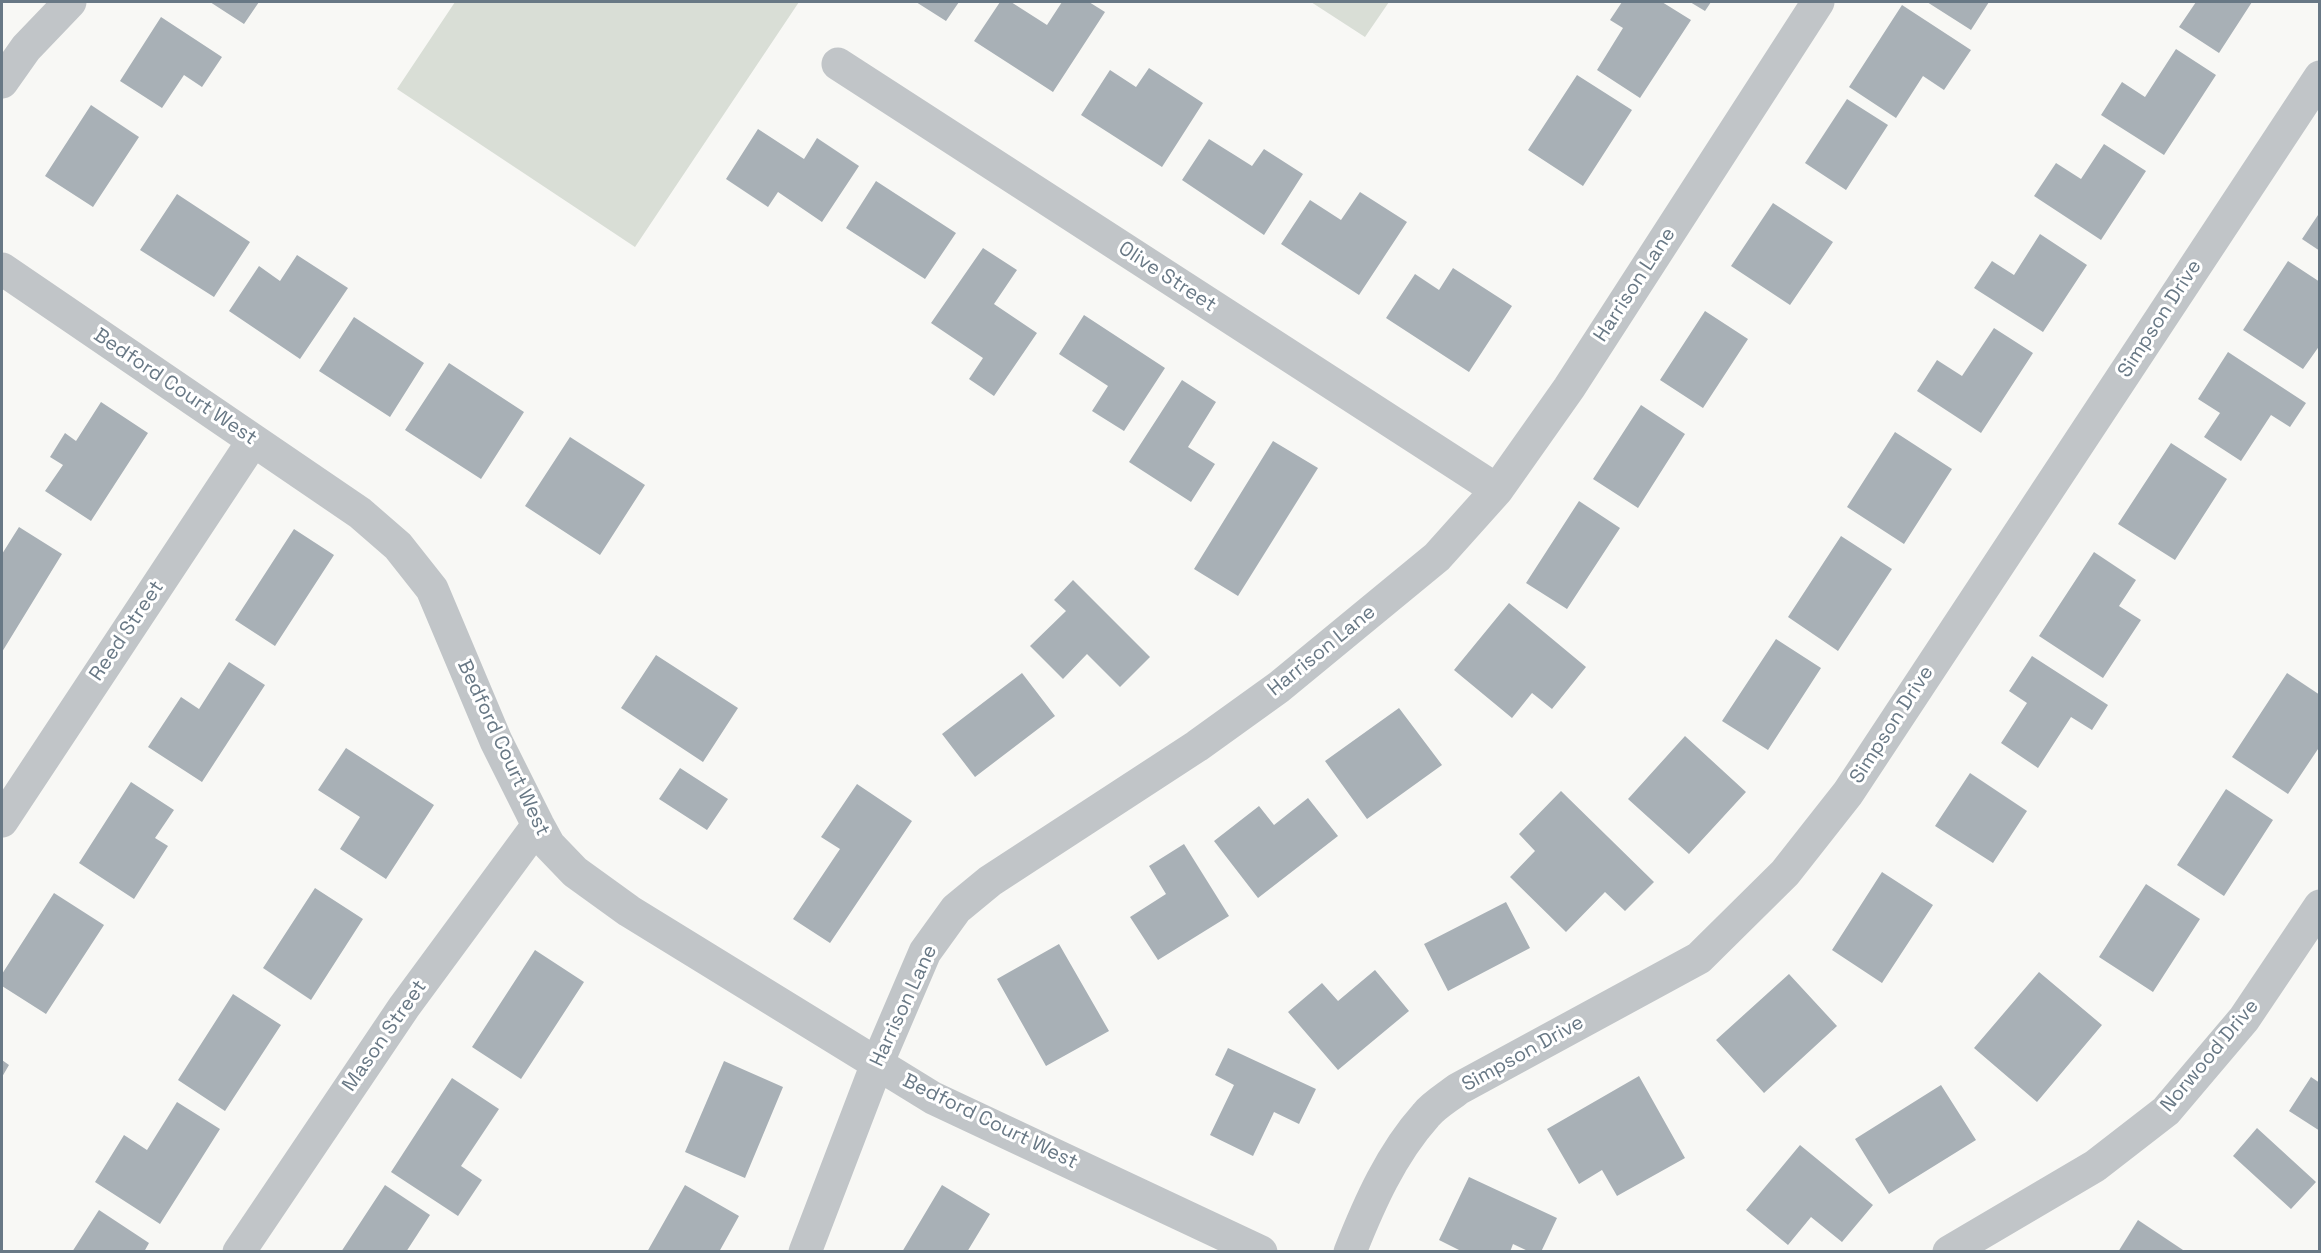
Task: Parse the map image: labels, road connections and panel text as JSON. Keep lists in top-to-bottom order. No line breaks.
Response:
{"streets":{"street":["Olive Street","Harrison Lane","Simpson Drive","Bedford Court West","Reed Street","Mason Street","Norwood Drive"]},"crossings":[["Olive Street","Harrison Lane"],["Harrison Lane","Bedford Court West"],["Bedford Court West","Reed Street"],["Bedford Court West","Mason Street"]]}
